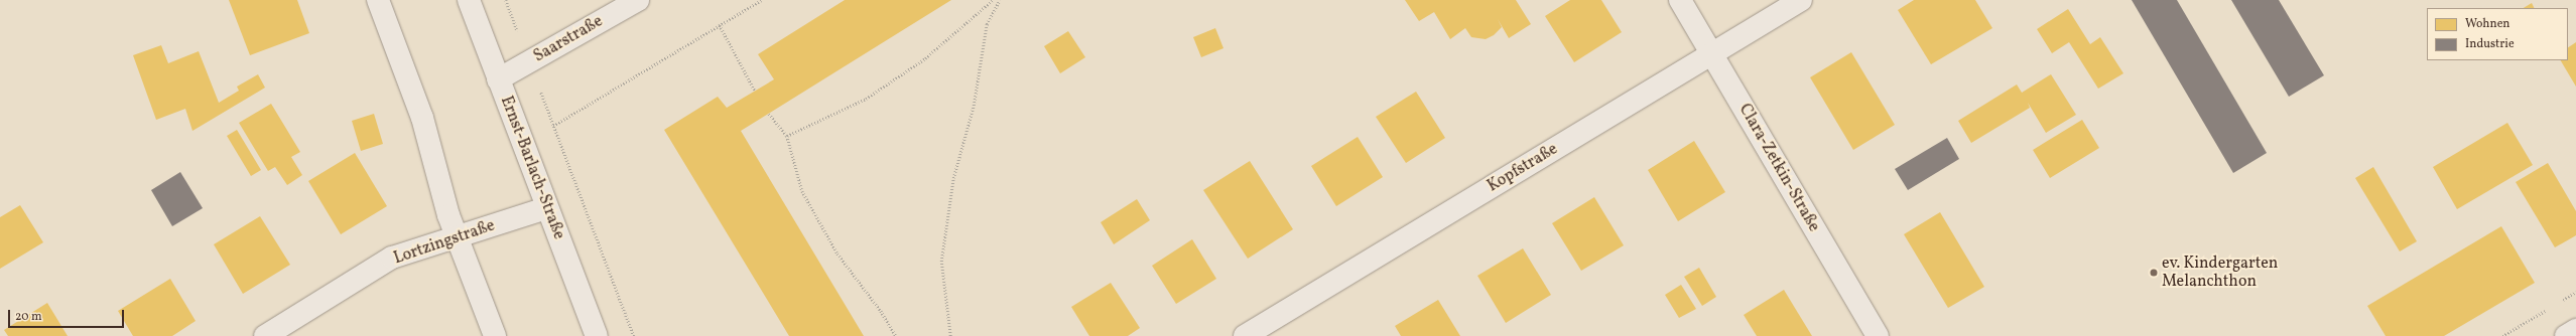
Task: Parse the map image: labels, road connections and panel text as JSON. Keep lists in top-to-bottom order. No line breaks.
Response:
{"streets":{"street":["Saarstraße","Ernst-Barlach-Straße","Kopfstraße","Clara-Zetkin-Straße","Lortzingstraße"]},"crossings":[["Saarstraße","Ernst-Barlach-Straße"],["Ernst-Barlach-Straße","Lortzingstraße"],["Kopfstraße","Clara-Zetkin-Straße"]],"places":["ev. Kindergarten Melanchthon"],"legend":["Wohnen","Industrie"],"scale_bar":"20 m"}
